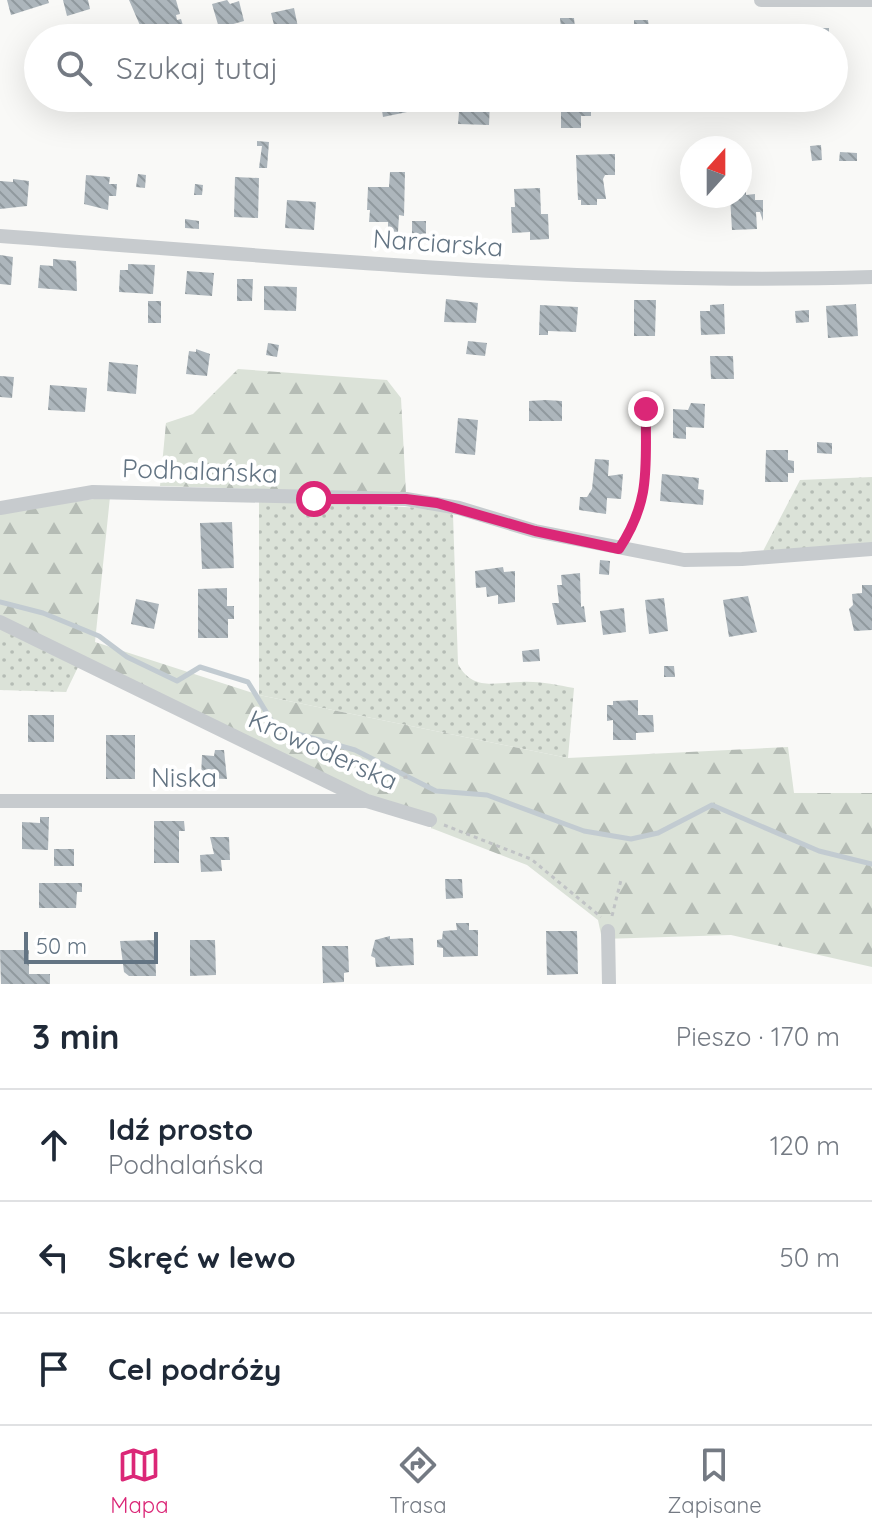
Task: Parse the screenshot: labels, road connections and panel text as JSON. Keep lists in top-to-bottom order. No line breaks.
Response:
{"streets":{"street":["Narciarska","Podhalańska","Krowoderska","Niska"]},"crossings":[["Krowoderska","Niska"]],"scale_bar":"50 m","north":"top","page":{"search":"Szukaj tutaj","scale":"50 m","heading":["3 min","Pieszo · 170 m"],"list":[["Idź prosto","Podhalańska","120 m"],["Skręć w lewo","50 m"],"Cel podróży"],"nav":["Mapa","Trasa","Zapisane"]}}
